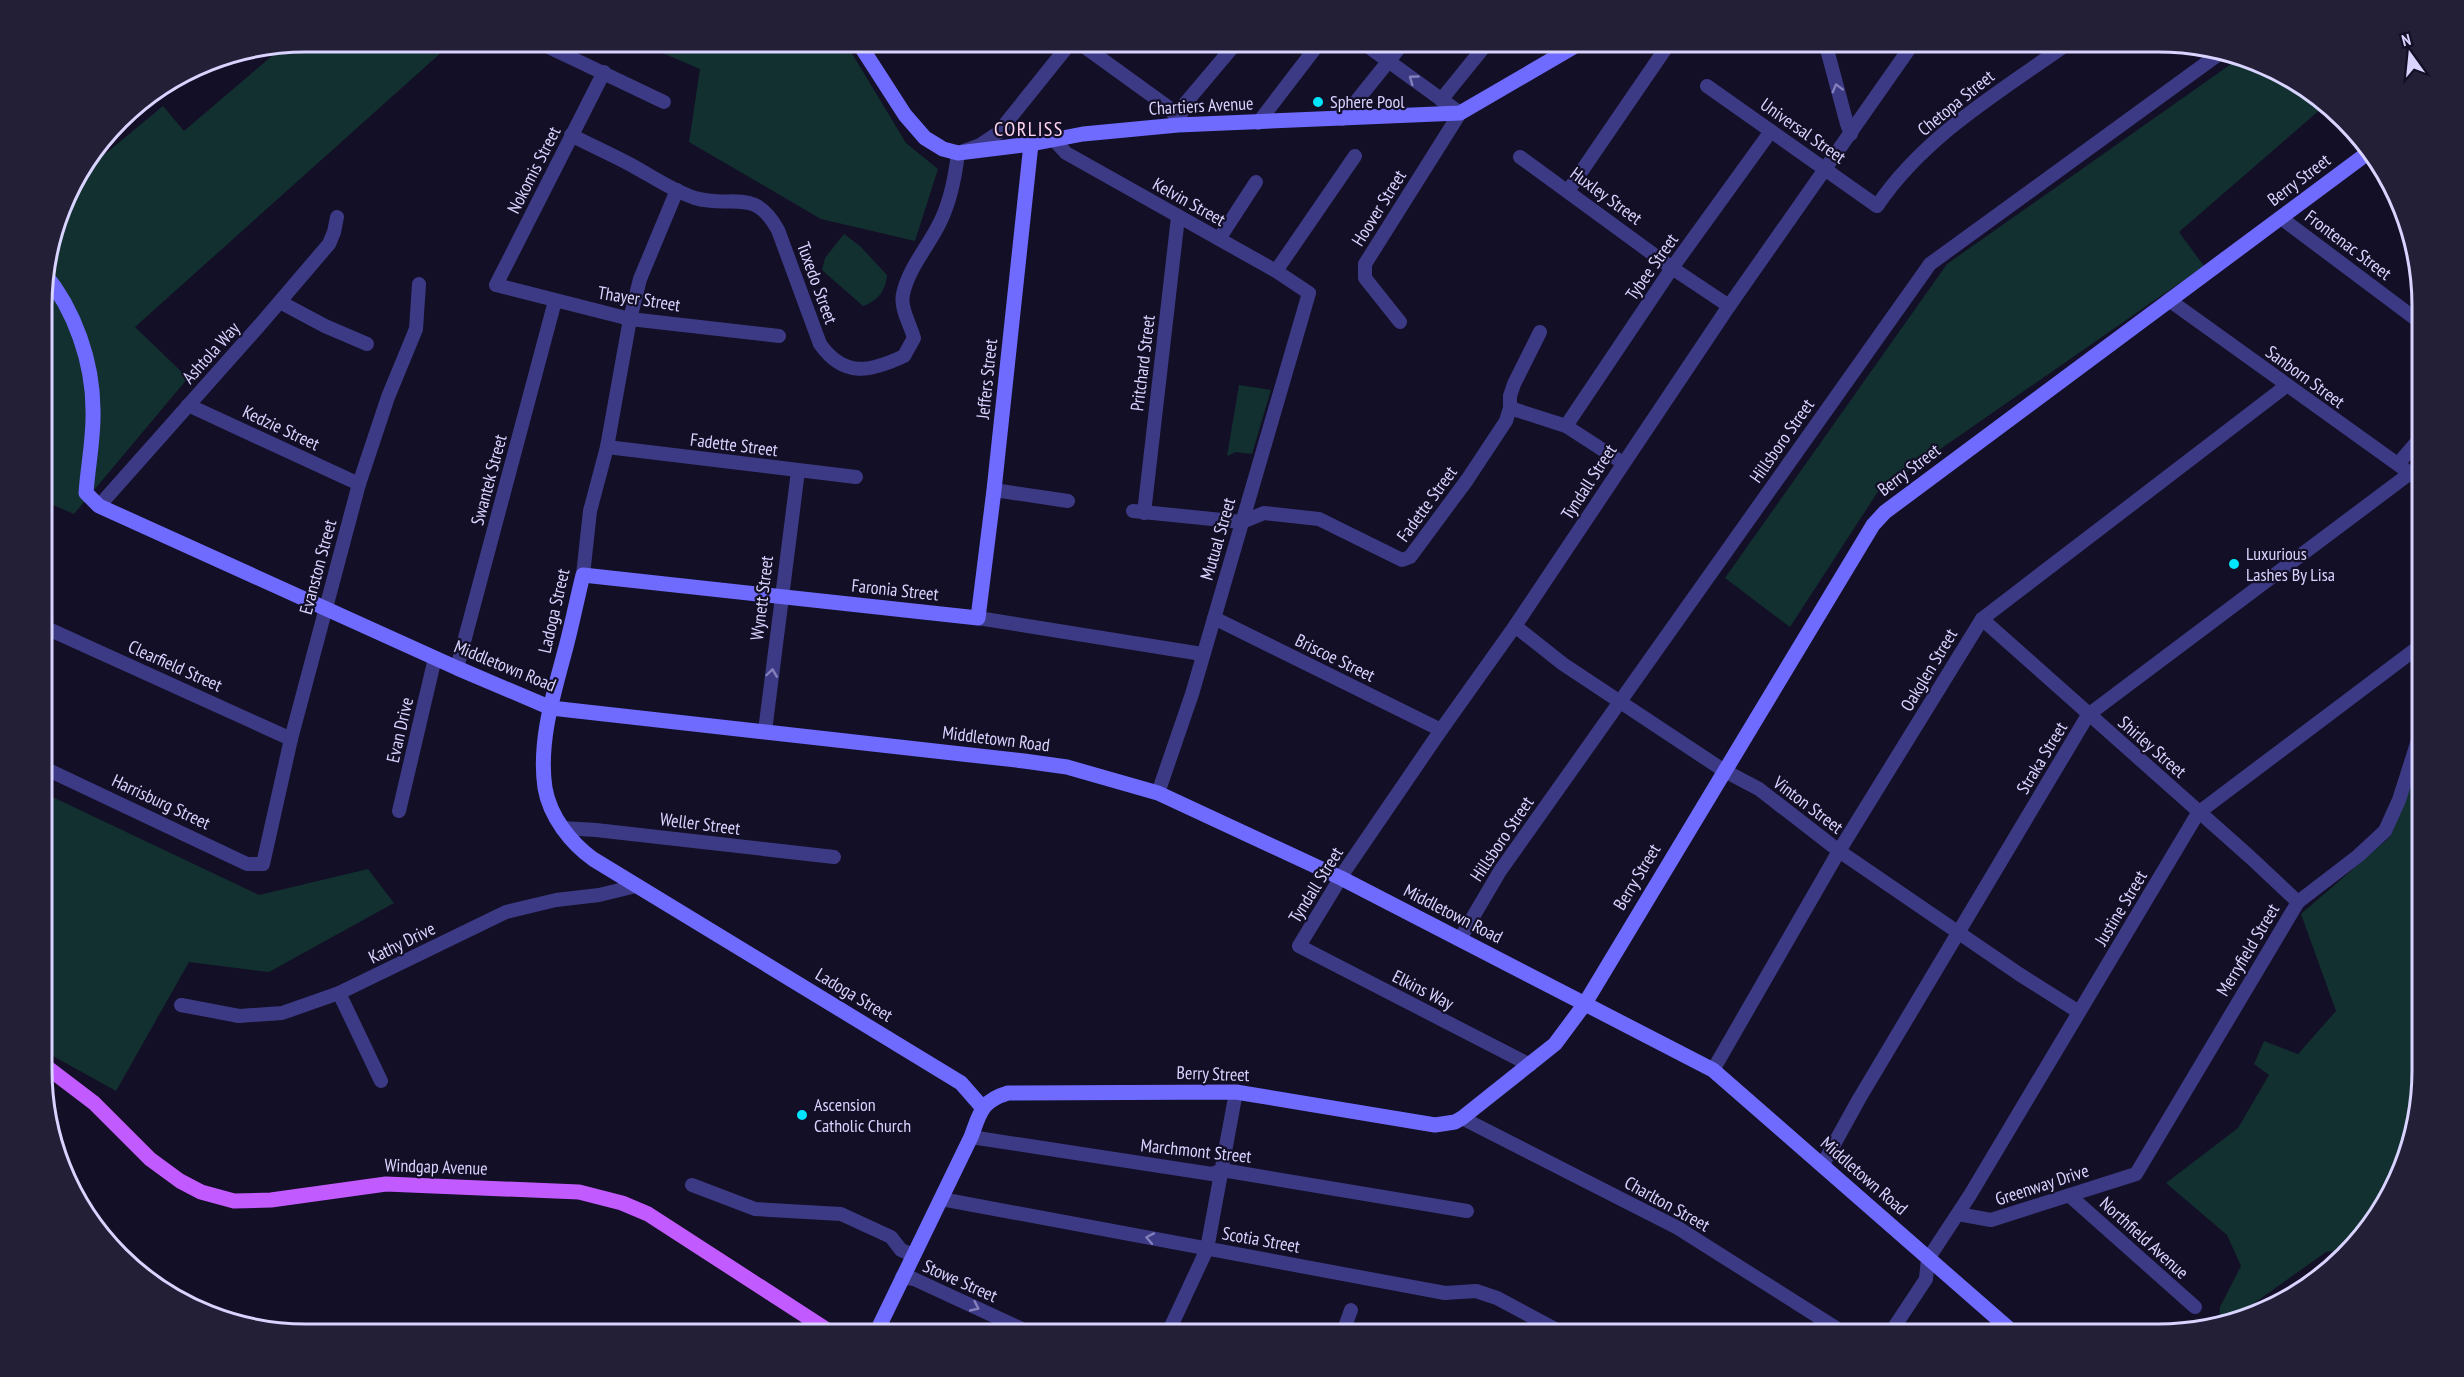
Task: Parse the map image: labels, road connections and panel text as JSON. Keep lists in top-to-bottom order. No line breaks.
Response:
{"streets":{"main road":["Windgap Avenue"],"street":["Chetopa Street","Chartiers Avenue","Universal Street","Nokomis Street","Berry Street","Huxley Street","Kelvin Street","Hoover Street","Frontenac Street","Tybee Street","Tuxedo Street","Thayer Street","Ashtola Way","Pritchard Street","Sanborn Street","Jeffers Street","Kedzie Street","Hillsboro Street","Fadette Street","Swantek Street","Tyndall Street","Mutual Street","Evanston Street","Faronia Street","Wynett Street","Ladoga Street","Briscoe Street","Clearfield Street","Middletown Road","Oakglen Street","Evan Drive","Shirley Street","Straka Street","Harrisburg Street","Vinton Street","Weller Street","Justine Street","Kathy Drive","Merryfield Street","Elkins Way","Marchmont Street","Greenway Drive","Charlton Street","Northfield Avenue","Scotia Street","Stowe Street"]},"crossings":[["Chetopa Street","Universal Street"],["Chartiers Avenue","Kelvin Street"],["Chartiers Avenue","Hoover Street"],["Chartiers Avenue","Tuxedo Street"],["Chartiers Avenue","Jeffers Street"],["Universal Street","Tybee Street"],["Universal Street","Tyndall Street"],["Nokomis Street","Tuxedo Street"],["Nokomis Street","Thayer Street"],["Berry Street","Frontenac Street"],["Berry Street","Sanborn Street"],["Berry Street","Ladoga Street"],["Berry Street","Middletown Road"],["Berry Street","Vinton Street"],["Berry Street","Elkins Way"],["Berry Street","Charlton Street"],["Huxley Street","Tybee Street"],["Huxley Street","Tyndall Street"],["Kelvin Street","Pritchard Street"],["Kelvin Street","Mutual Street"],["Tuxedo Street","Ladoga Street"],["Thayer Street","Swantek Street"],["Thayer Street","Ladoga Street"],["Ashtola Way","Kedzie Street"],["Ashtola Way","Middletown Road"],["Pritchard Street","Fadette Street"],["Sanborn Street","Oakglen Street"],["Jeffers Street","Faronia Street"],["Kedzie Street","Evanston Street"],["Hillsboro Street","Middletown Road"],["Hillsboro Street","Vinton Street"],["Fadette Street","Mutual Street"],["Fadette Street","Wynett Street"],["Fadette Street","Ladoga Street"],["Swantek Street","Middletown Road"],["Tyndall Street","Briscoe Street"],["Tyndall Street","Middletown Road"],["Tyndall Street","Vinton Street"],["Tyndall Street","Elkins Way"],["Mutual Street","Faronia Street"],["Mutual Street","Briscoe Street"],["Mutual Street","Middletown Road"],["Evanston Street","Clearfield Street"],["Evanston Street","Middletown Road"],["Evanston Street","Harrisburg Street"],["Faronia Street","Wynett Street"],["Faronia Street","Ladoga Street"],["Wynett Street","Middletown Road"],["Ladoga Street","Middletown Road"],["Ladoga Street","Weller Street"],["Ladoga Street","Kathy Drive"],["Middletown Road","Oakglen Street"],["Middletown Road","Evan Drive"],["Middletown Road","Straka Street"],["Middletown Road","Justine Street"],["Oakglen Street","Shirley Street"],["Oakglen Street","Vinton Street"],["Shirley Street","Straka Street"],["Shirley Street","Justine Street"],["Shirley Street","Merryfield Street"],["Straka Street","Vinton Street"],["Vinton Street","Justine Street"],["Justine Street","Greenway Drive"],["Merryfield Street","Greenway Drive"],["Greenway Drive","Northfield Avenue"]],"one_way":["Wynett Street","Scotia Street","Stowe Street"],"districts":["CORLISS"],"places":["Sphere Pool","Luxurious Lashes By Lisa","Ascension Catholic Church"],"north":"top"}
